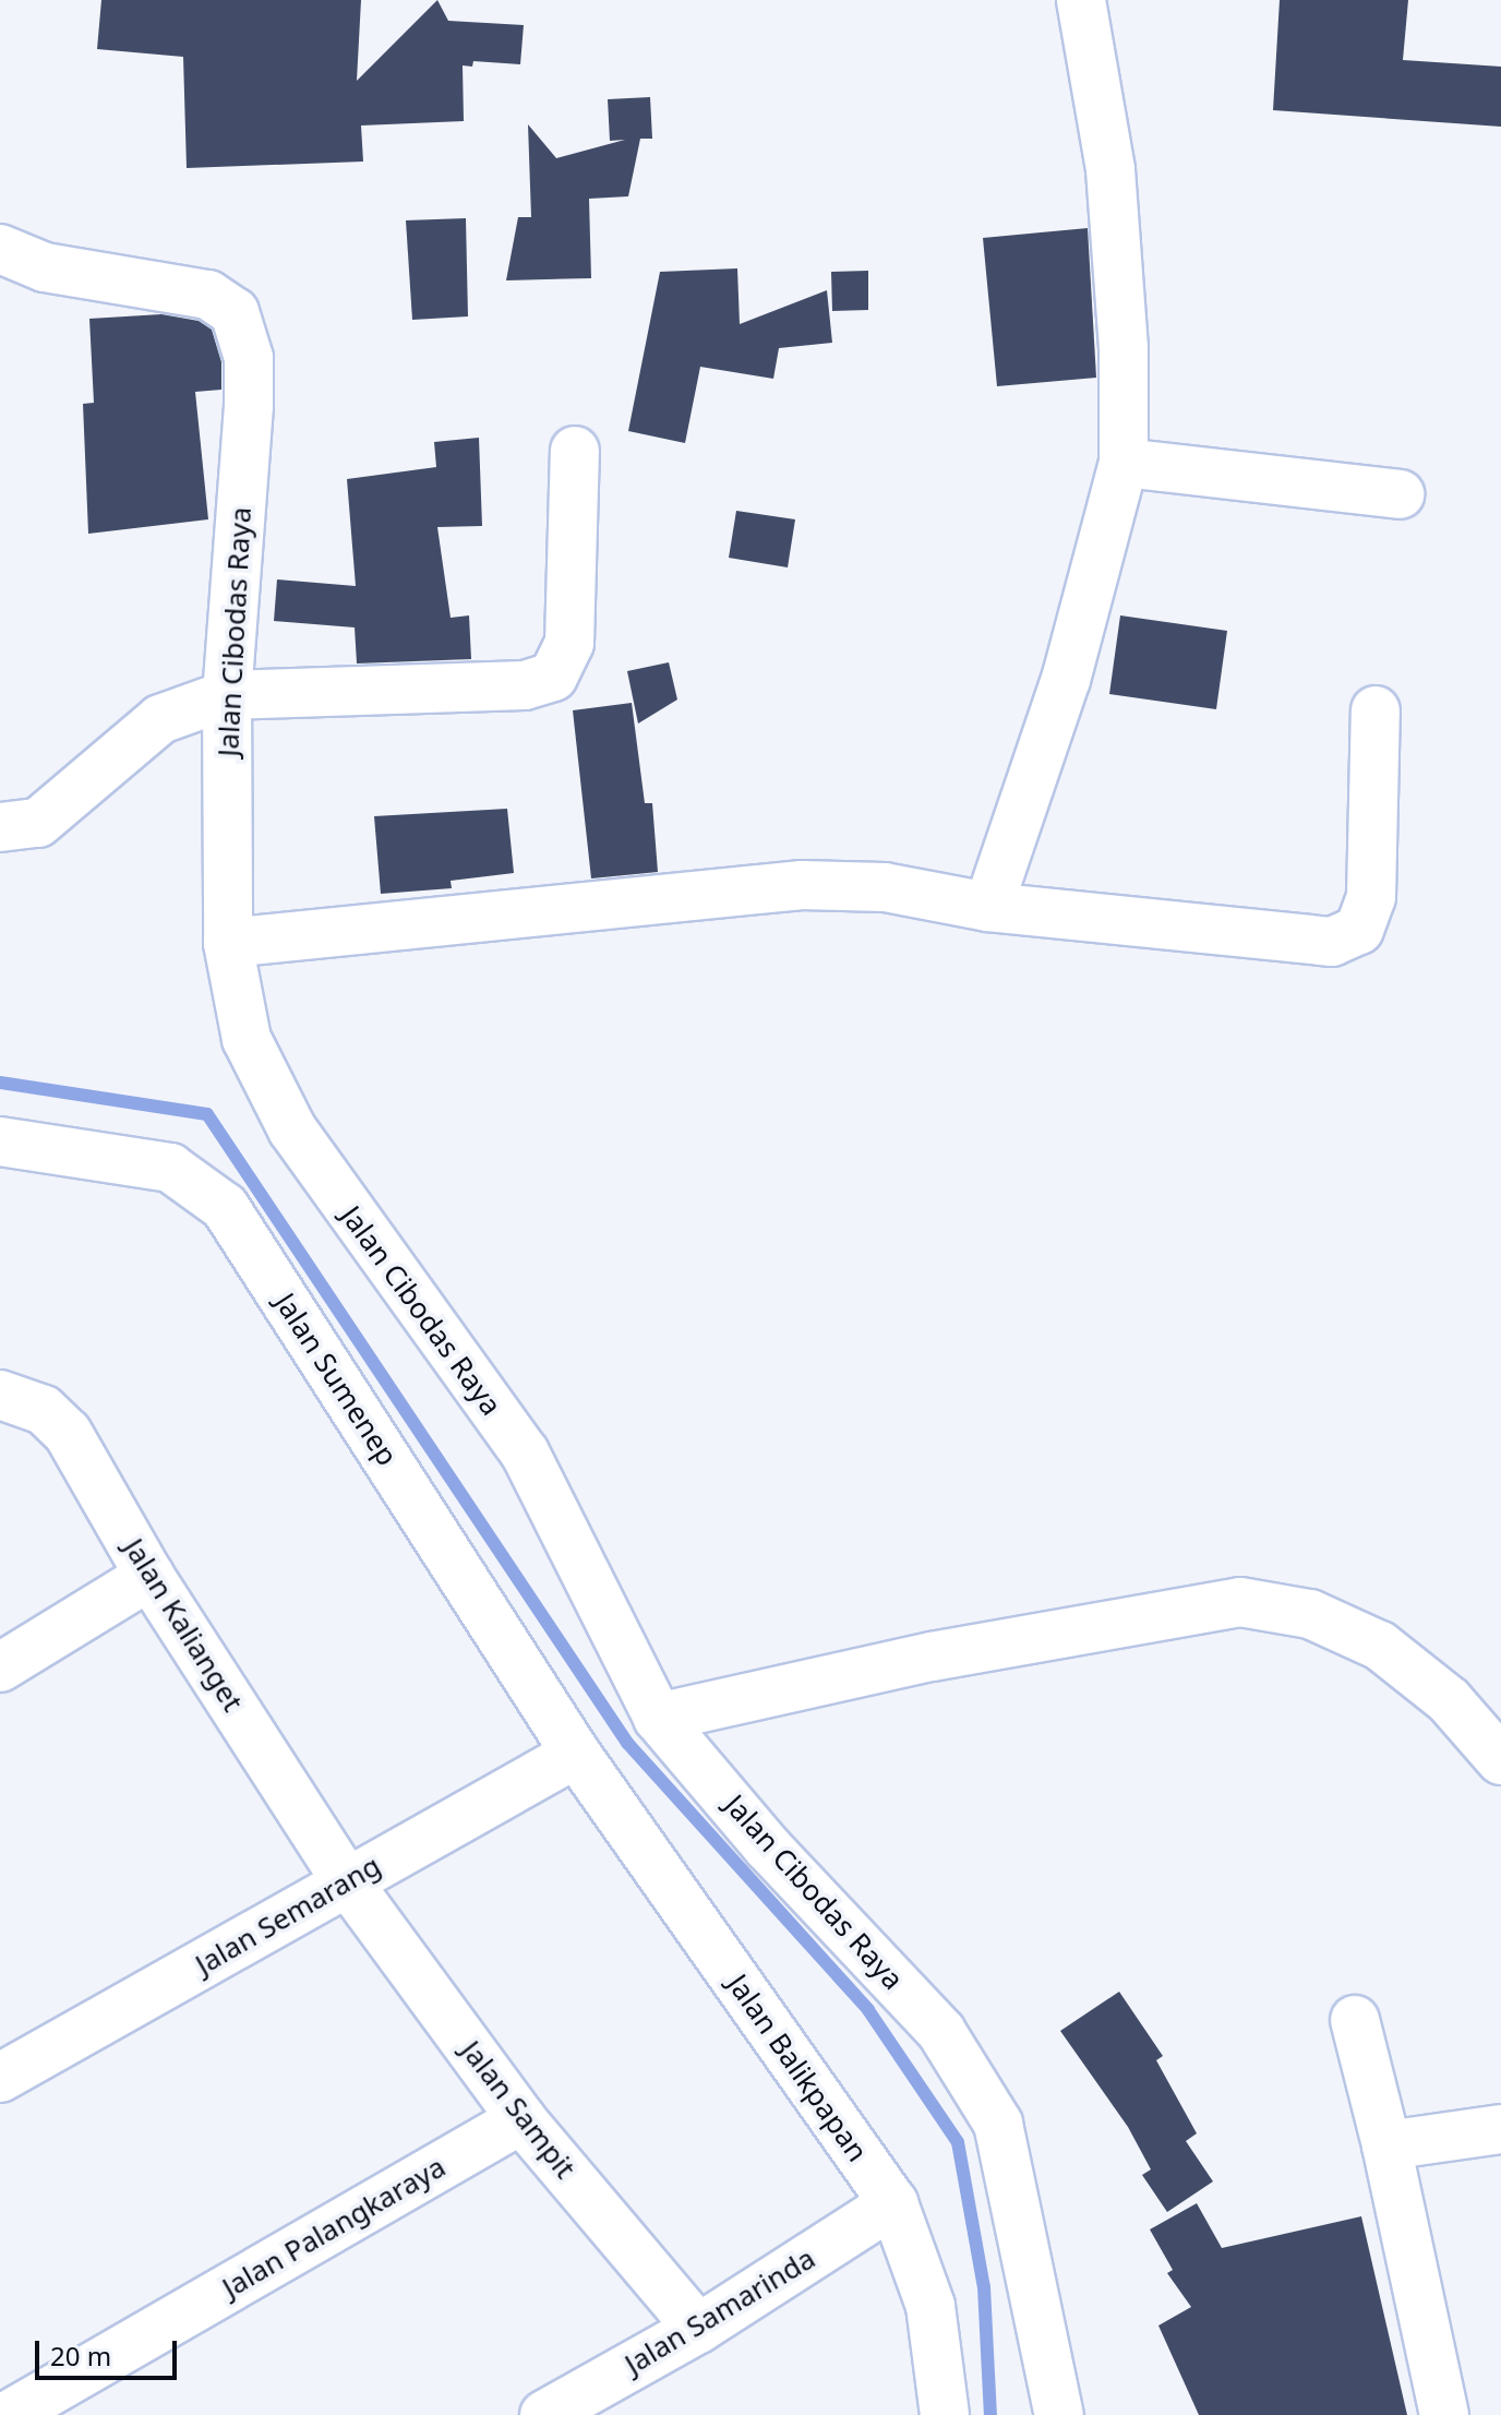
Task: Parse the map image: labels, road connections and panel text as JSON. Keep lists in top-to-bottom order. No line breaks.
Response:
{"streets":{"street":["Jalan Cibodas Raya","Jalan Sumenep","Jalan Kalianget","Jalan Semarang","Jalan Balikpapan","Jalan Sampit","Jalan Palangkaraya","Jalan Samarinda"]},"crossings":[["Jalan Sumenep","Jalan Semarang"],["Jalan Sumenep","Jalan Balikpapan"],["Jalan Kalianget","Jalan Semarang"],["Jalan Kalianget","Jalan Sampit"],["Jalan Semarang","Jalan Balikpapan"],["Jalan Semarang","Jalan Sampit"],["Jalan Balikpapan","Jalan Samarinda"],["Jalan Sampit","Jalan Palangkaraya"],["Jalan Sampit","Jalan Samarinda"]],"scale_bar":"20 m"}
